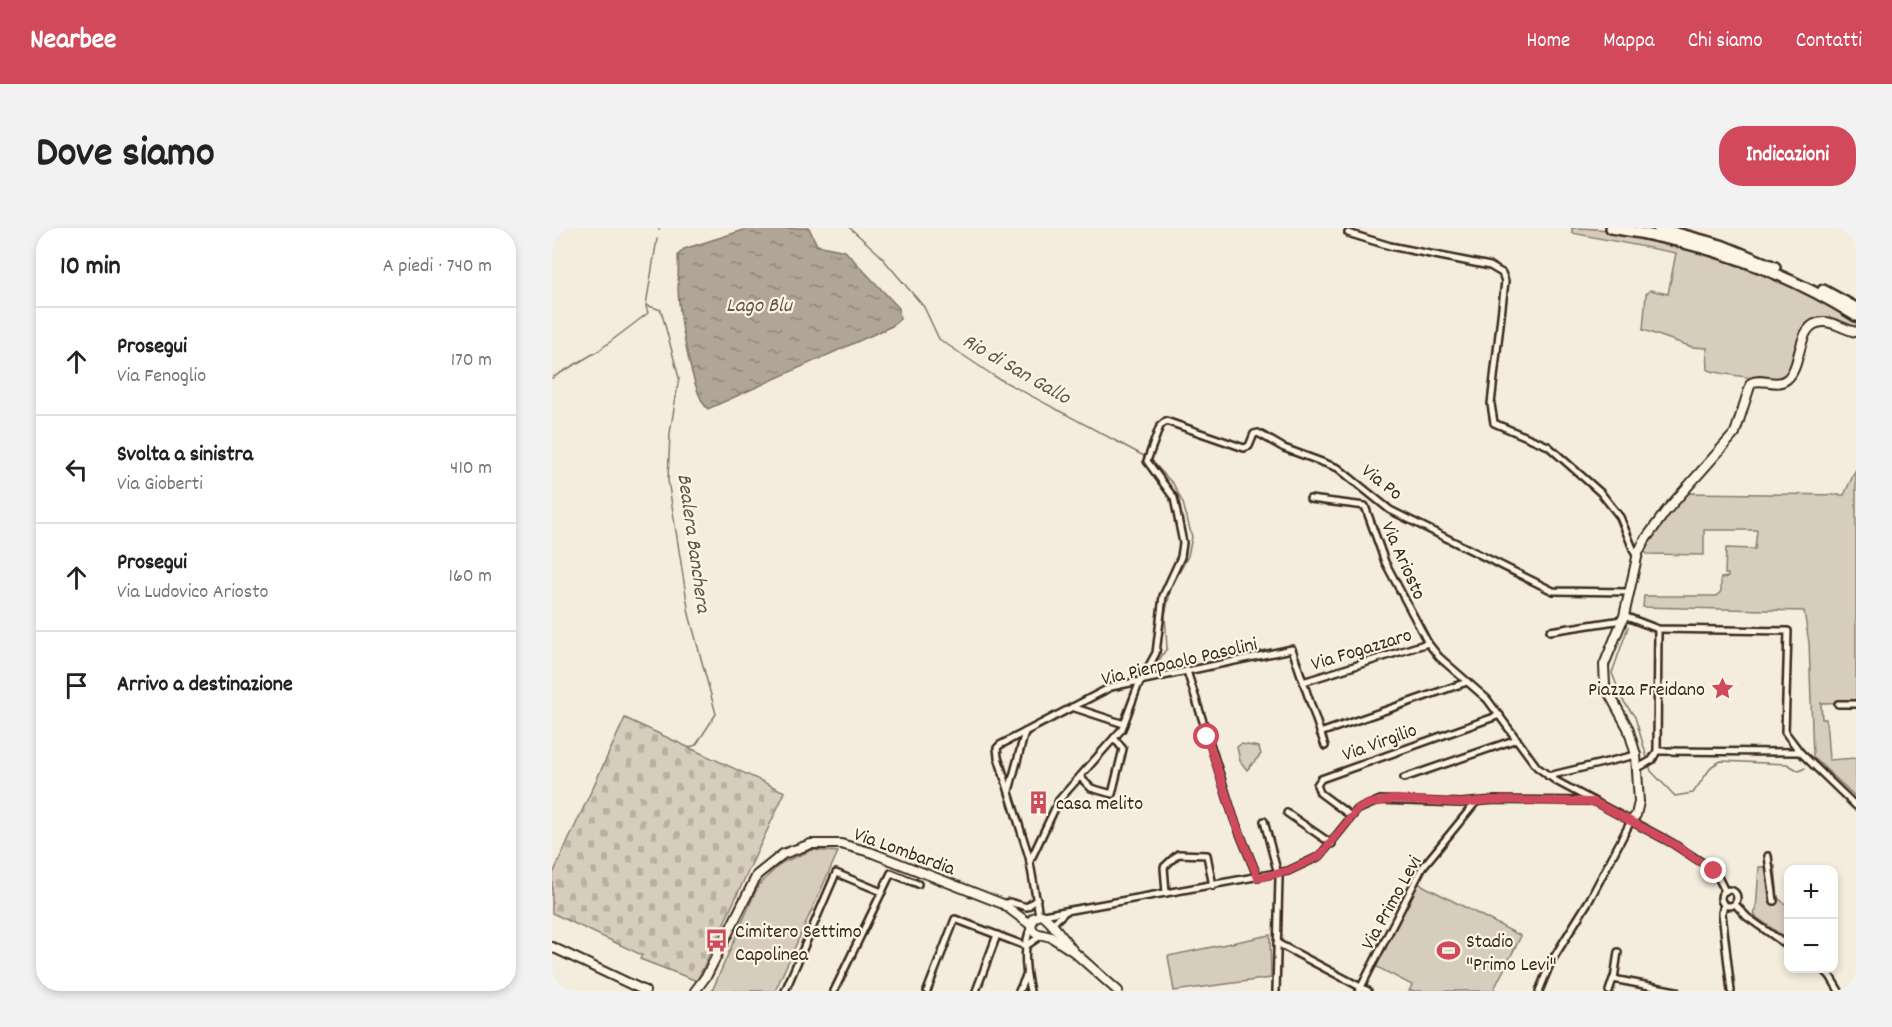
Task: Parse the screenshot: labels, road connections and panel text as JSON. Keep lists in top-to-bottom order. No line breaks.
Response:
{"streets":{"main road":["Via Lombardia"],"street":["Via Po","Via Ariosto","Via Fogazzaro","Via Pierpaolo Pasolini","Via Virgilio","Via Primo Levi"]},"crossings":[["Via Po","Via Pierpaolo Pasolini"],["Via Ariosto","Via Fogazzaro"],["Via Fogazzaro","Via Pierpaolo Pasolini"]],"water":["Lago Blu","Rio di San Gallo","Bealera Banchera"],"places":{"place":["Piazza Freidano"],"building":["casa melito"],"bus stop":["Cimitero Settimo Capolinea"],"sports":["Stadio \"Primo Levi\""]},"page":{"header":"Nearbee","nav":["Home","Mappa","Chi siamo","Contatti"],"title":"Dove siamo","buttons":"Indicazioni","heading":["10 min","A piedi · 740 m"],"list":[["Prosegui","Via Fenoglio","170 m"],["Svolta a sinistra","Via Gioberti","410 m"],["Prosegui","Via Ludovico Ariosto","160 m"],"Arrivo a destinazione"],"map_buttons":["+","−"]}}
